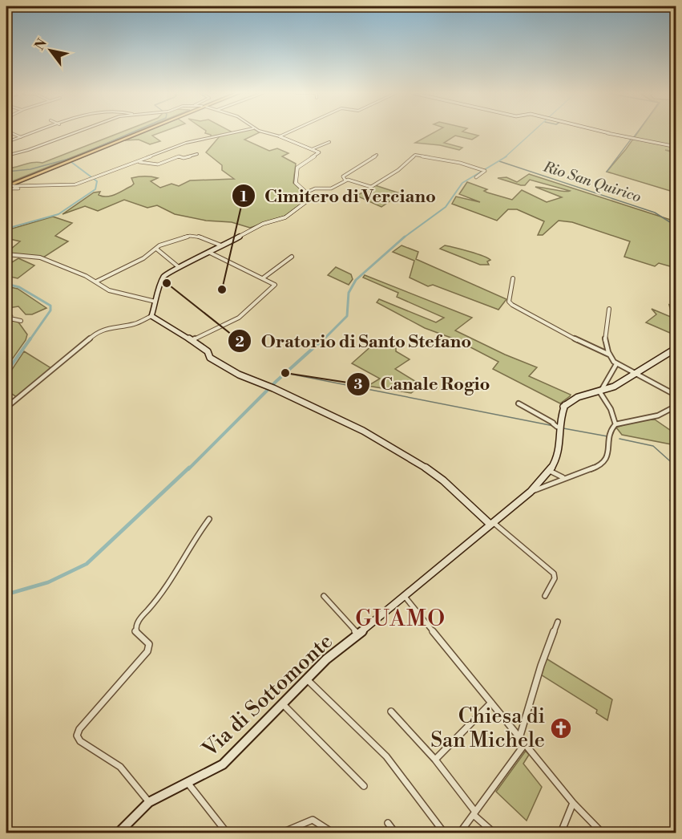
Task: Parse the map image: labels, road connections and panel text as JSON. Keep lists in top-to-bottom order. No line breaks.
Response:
{"streets":{"street":["Via di Sottomonte"]},"districts":["GUAMO"],"water":["Rio San Quirico"],"places":{"other":["Oratorio di Santo Stefano","Cimitero di Verciano","Canale Rogio"],"church":["Chiesa di San Michele"]},"north":"top left"}
